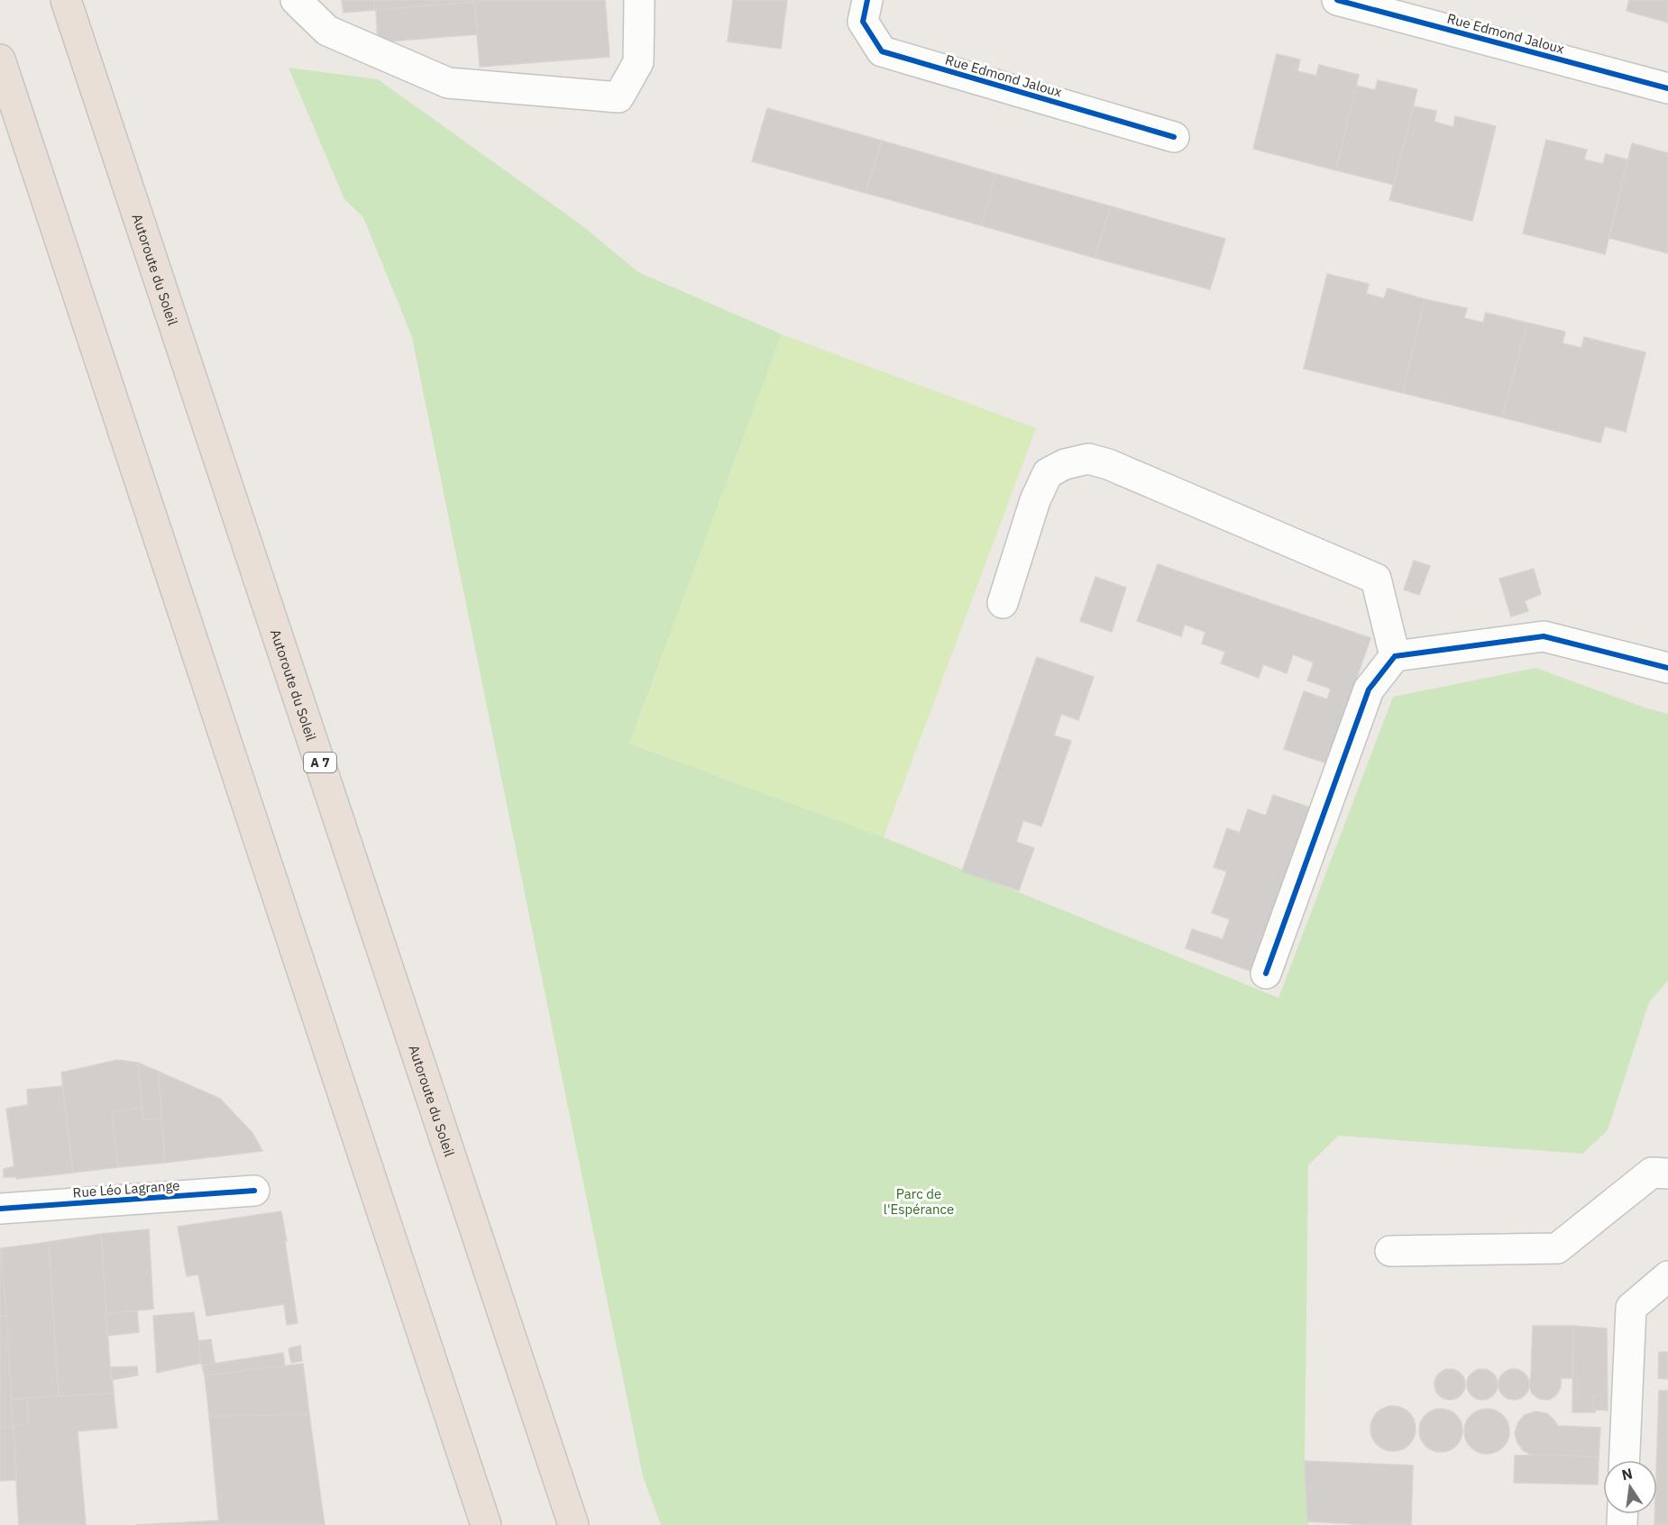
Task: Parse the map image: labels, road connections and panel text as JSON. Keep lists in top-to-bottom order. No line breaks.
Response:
{"streets":{"highway":["Autoroute du Soleil","A 7"],"street":["Rue Edmond Jaloux","Rue Léo Lagrange"]},"parks":["Parc de l'Espérance"],"north":"top"}
